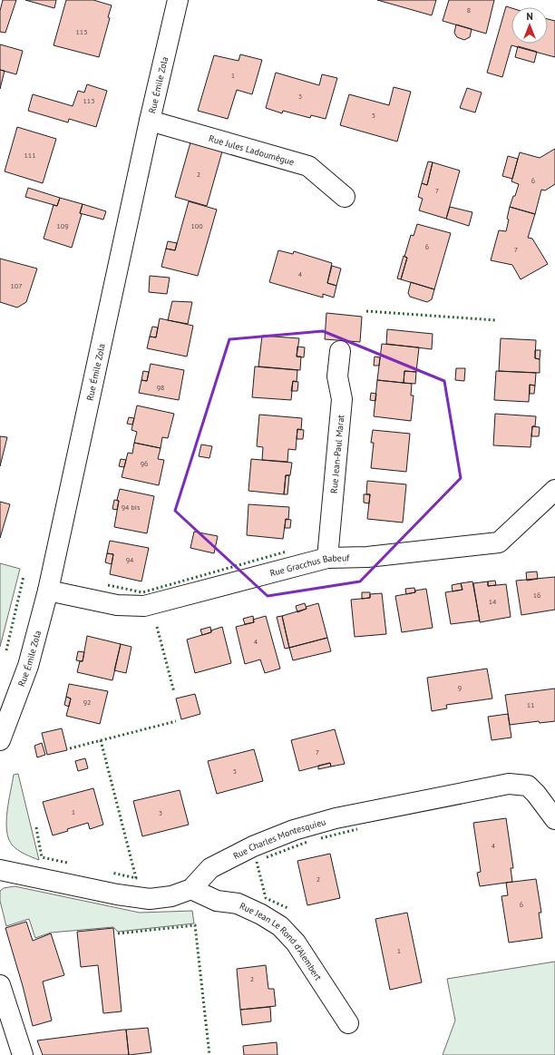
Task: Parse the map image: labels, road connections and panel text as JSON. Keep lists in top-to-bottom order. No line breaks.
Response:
{"streets":{"street":["Rue Émile Zola","Rue Jules Ladoumègue","Rue Jean-Paul Marat","Rue Gracchus Babeuf","Rue Charles Montesquieu","Rue Jean Le Rond d'Alembert"]},"crossings":[["Rue Émile Zola","Rue Jules Ladoumègue"],["Rue Émile Zola","Rue Gracchus Babeuf"],["Rue Jean-Paul Marat","Rue Gracchus Babeuf"],["Rue Charles Montesquieu","Rue Jean Le Rond d'Alembert"]],"house_numbers":["8","115","1","3","113","5","111","2","6","7","109","100","6","7","4","107","98","96","94 bis","94","16","14","4","9","92","11","7","5","1","3","4","2","6","1","2"],"north":"top"}
